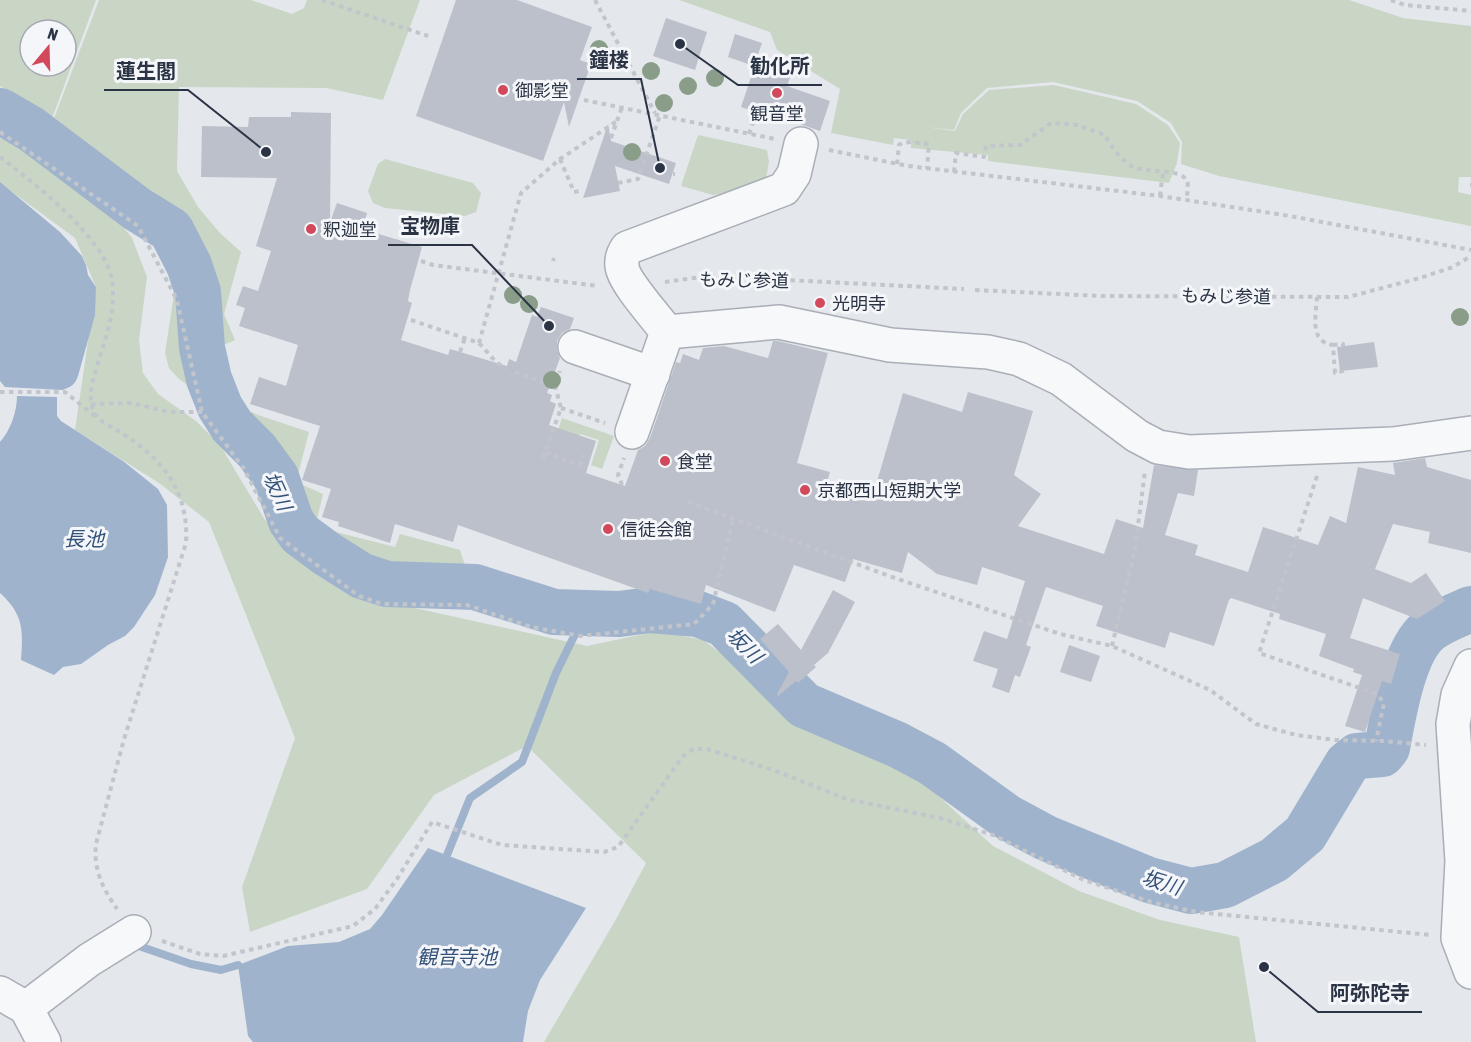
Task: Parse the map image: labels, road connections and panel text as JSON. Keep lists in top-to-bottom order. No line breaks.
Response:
{"streets":{"path":["もみじ参道"]},"water":["坂川","長池","観音寺池"],"places":["勧化所","御影堂","観音堂","蓮生閣","鐘楼","釈迦堂","光明寺","宝物庫","食堂","京都西山短期大学","信徒会館","阿弥陀寺"],"north":"top"}
